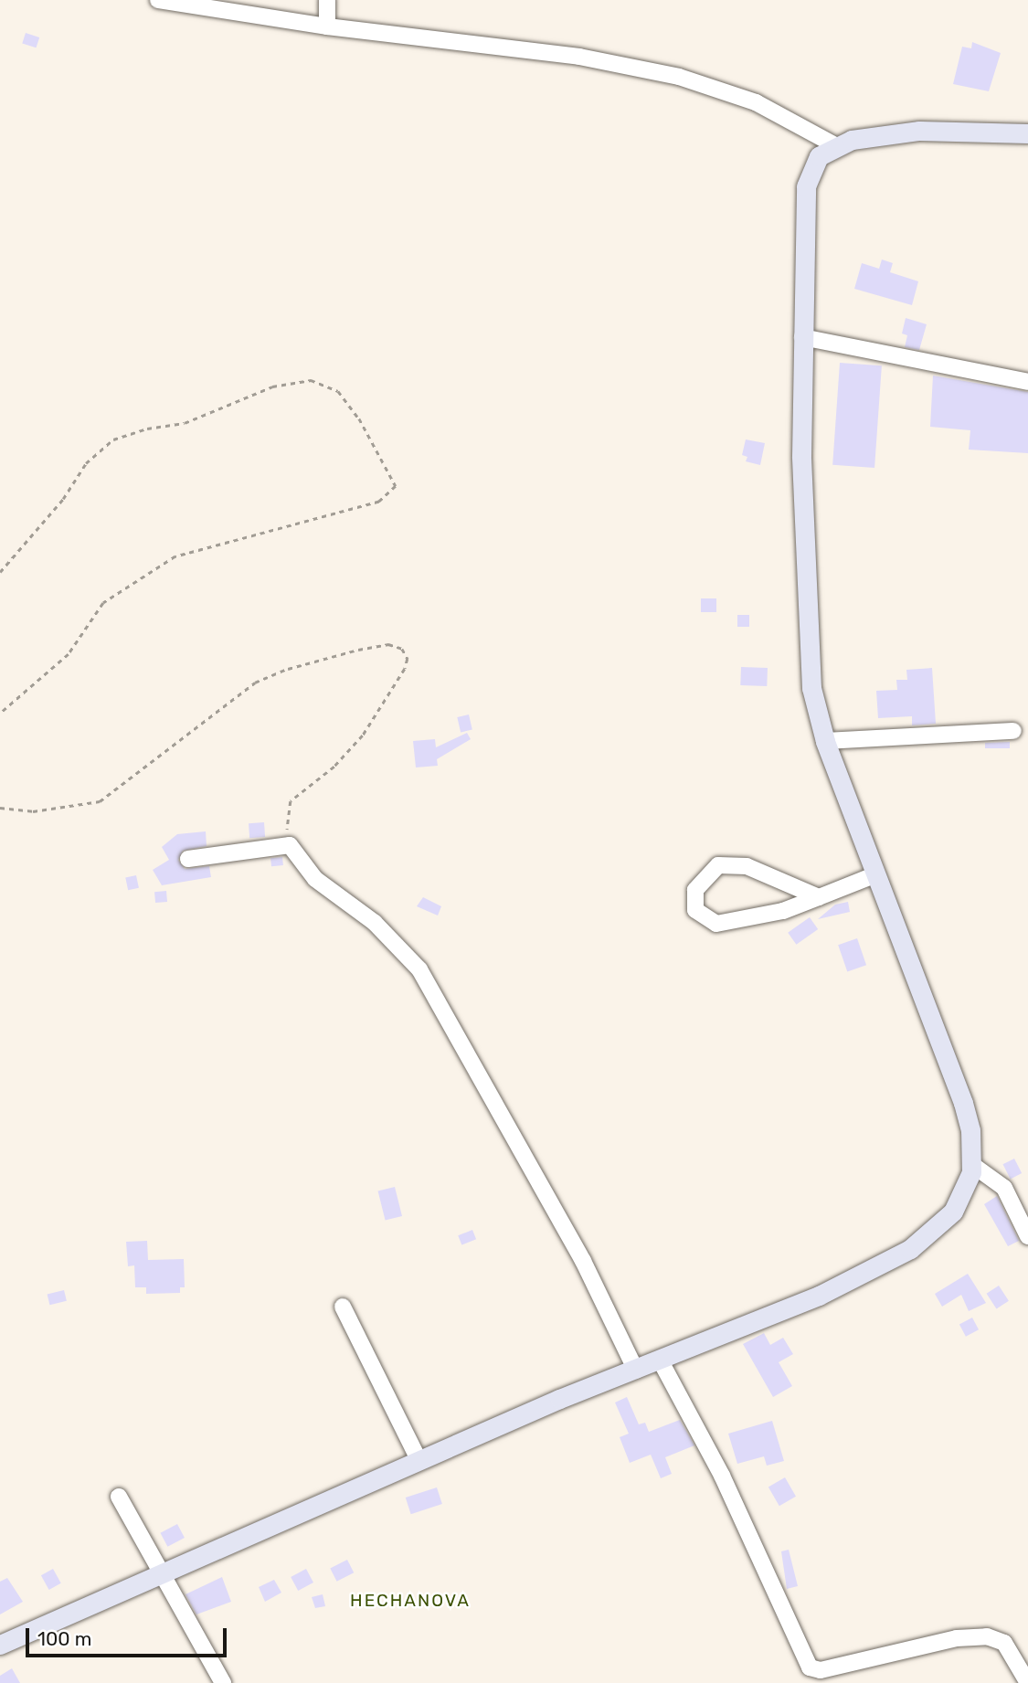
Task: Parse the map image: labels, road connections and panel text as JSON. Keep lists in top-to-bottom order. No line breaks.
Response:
{"districts":["HECHANOVA"],"scale_bar":"100 m"}
